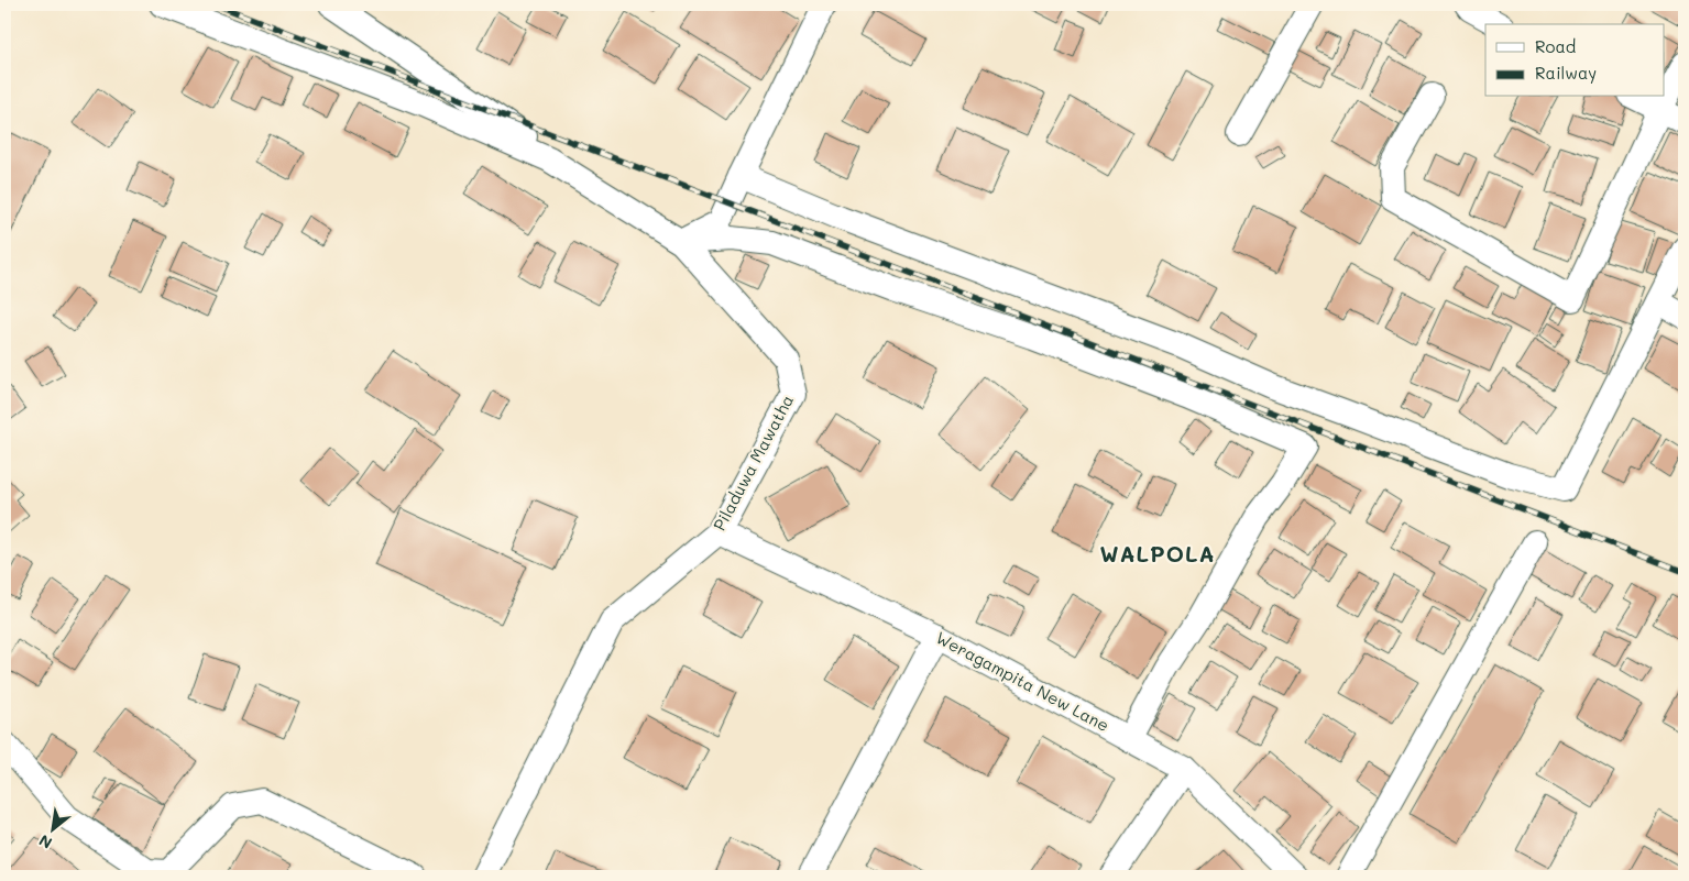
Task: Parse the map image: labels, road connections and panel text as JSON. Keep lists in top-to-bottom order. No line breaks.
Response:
{"streets":{"street":["Piladuwa Mawatha","Weragampita New Lane"]},"crossings":[["Piladuwa Mawatha","Weragampita New Lane"]],"districts":["WALPOLA"],"legend":["Road","Railway"],"north":"bottom left"}
